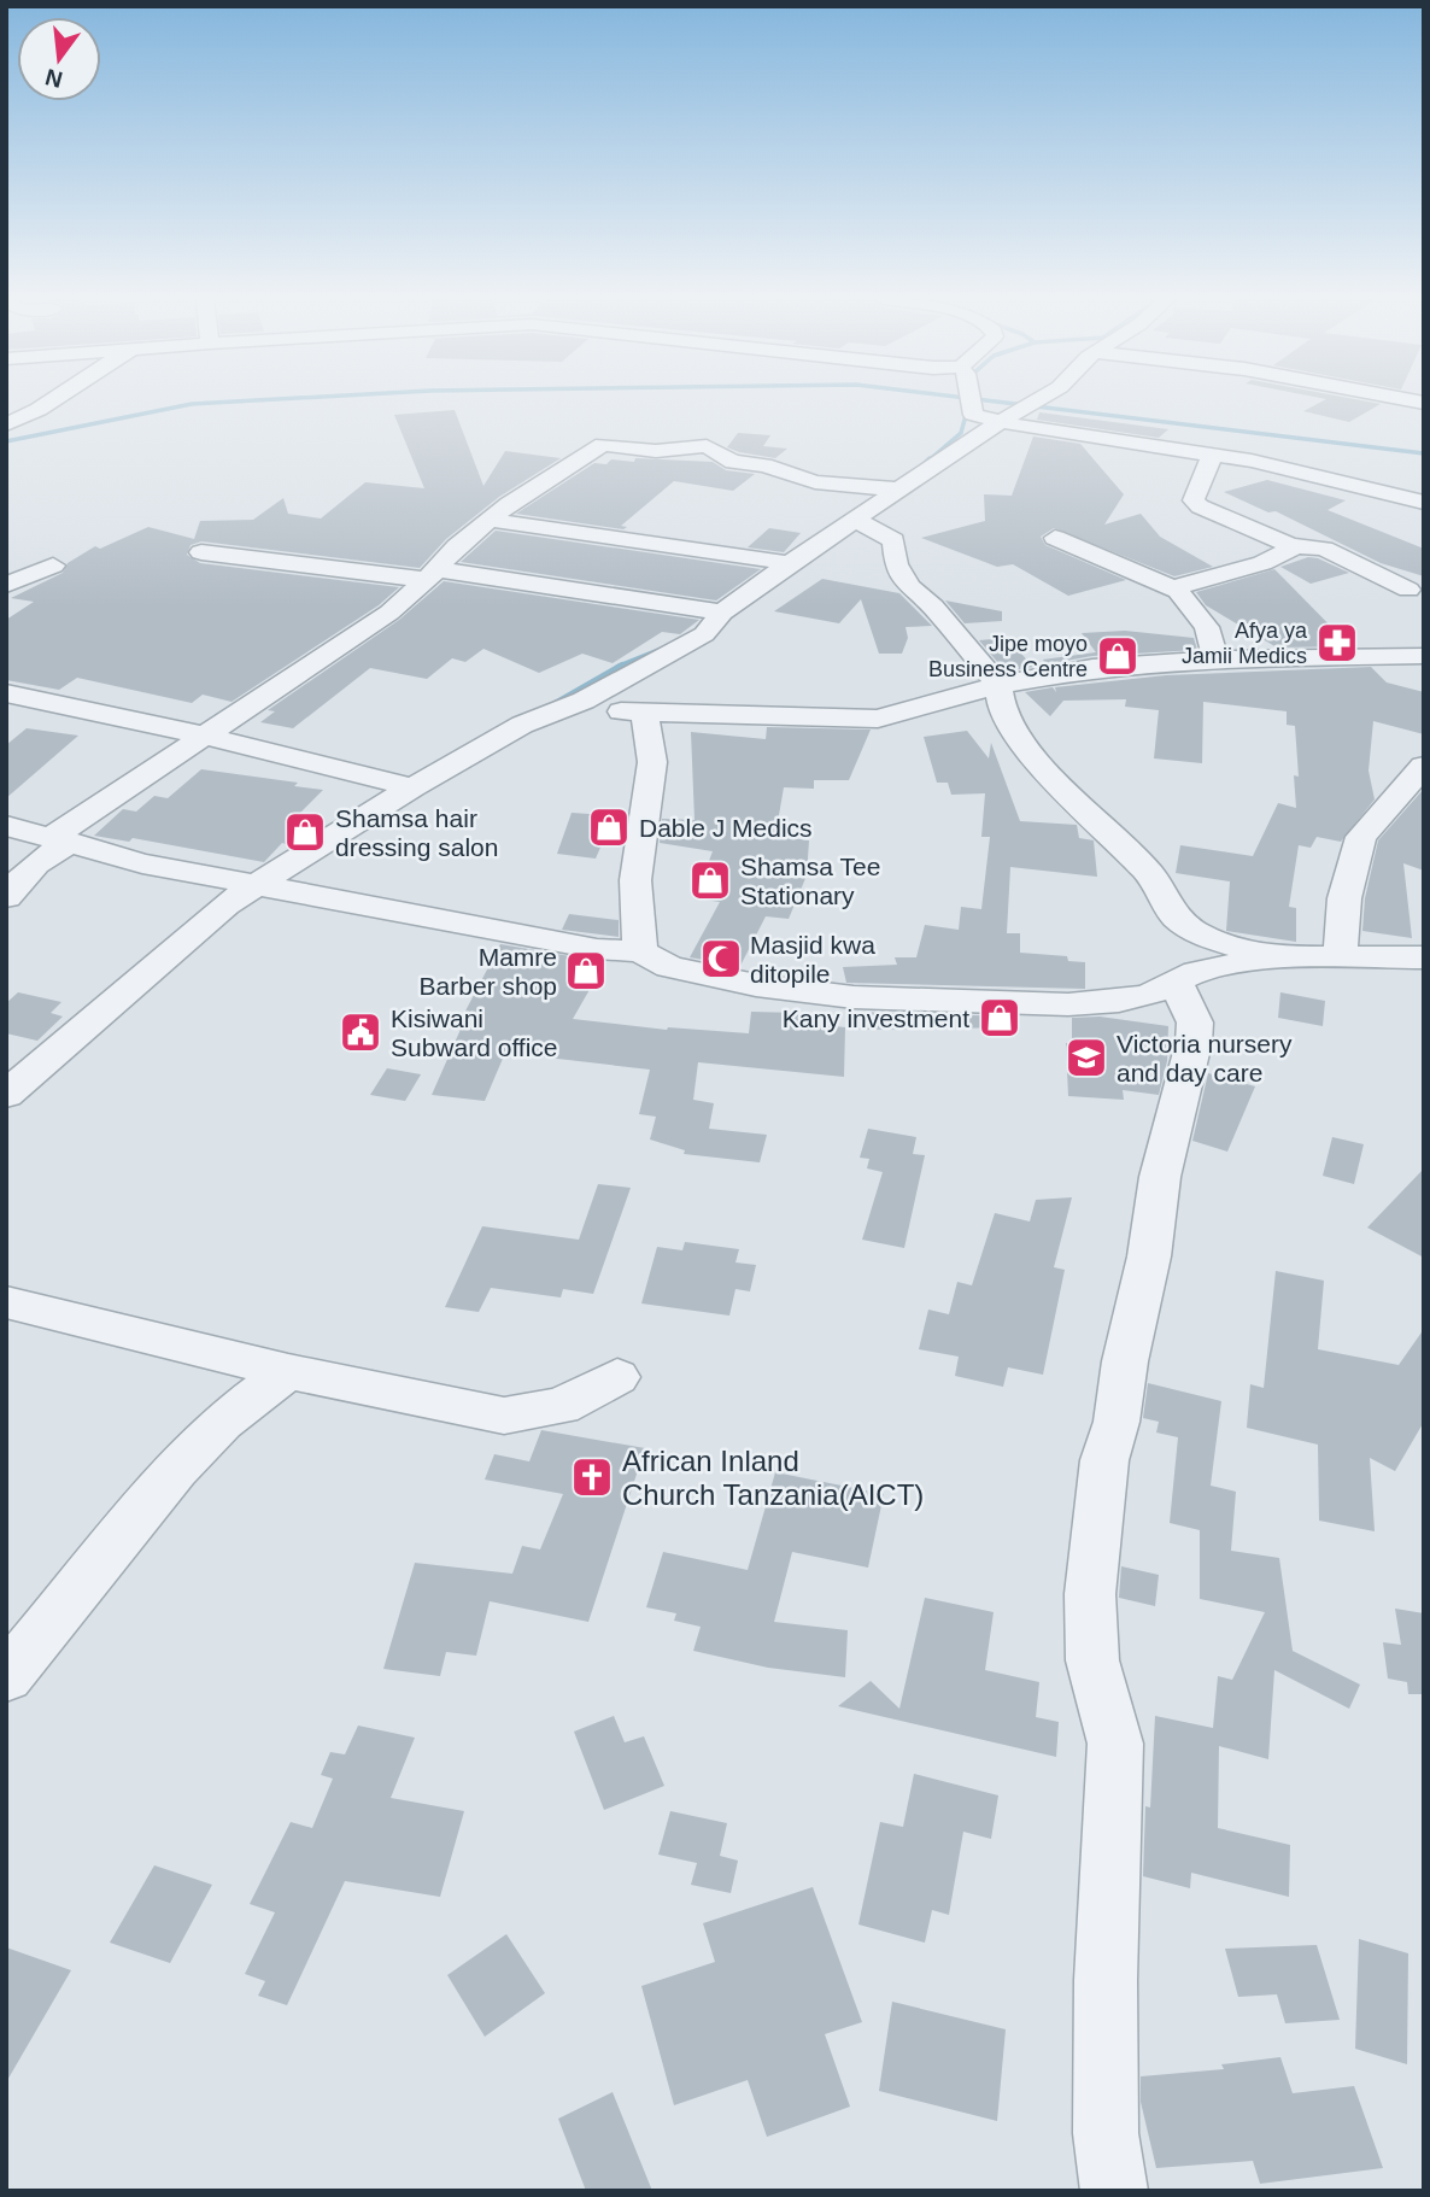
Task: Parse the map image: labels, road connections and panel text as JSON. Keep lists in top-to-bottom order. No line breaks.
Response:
{"places":{"pharmacy":["Afya ya Jamii Medics"],"shop":["Jipe moyo Business Centre","Dable J Medics","Shamsa hair dressing salon","Shamsa Tee Stationary","Mamre Barber shop","Kany investment"],"mosque":["Masjid kwa ditopile"],"public building":["Kisiwani Subward office"],"school or university":["Victoria nursery and day care"],"church":["African Inland Church Tanzania(AICT)"]},"north":"bottom"}
